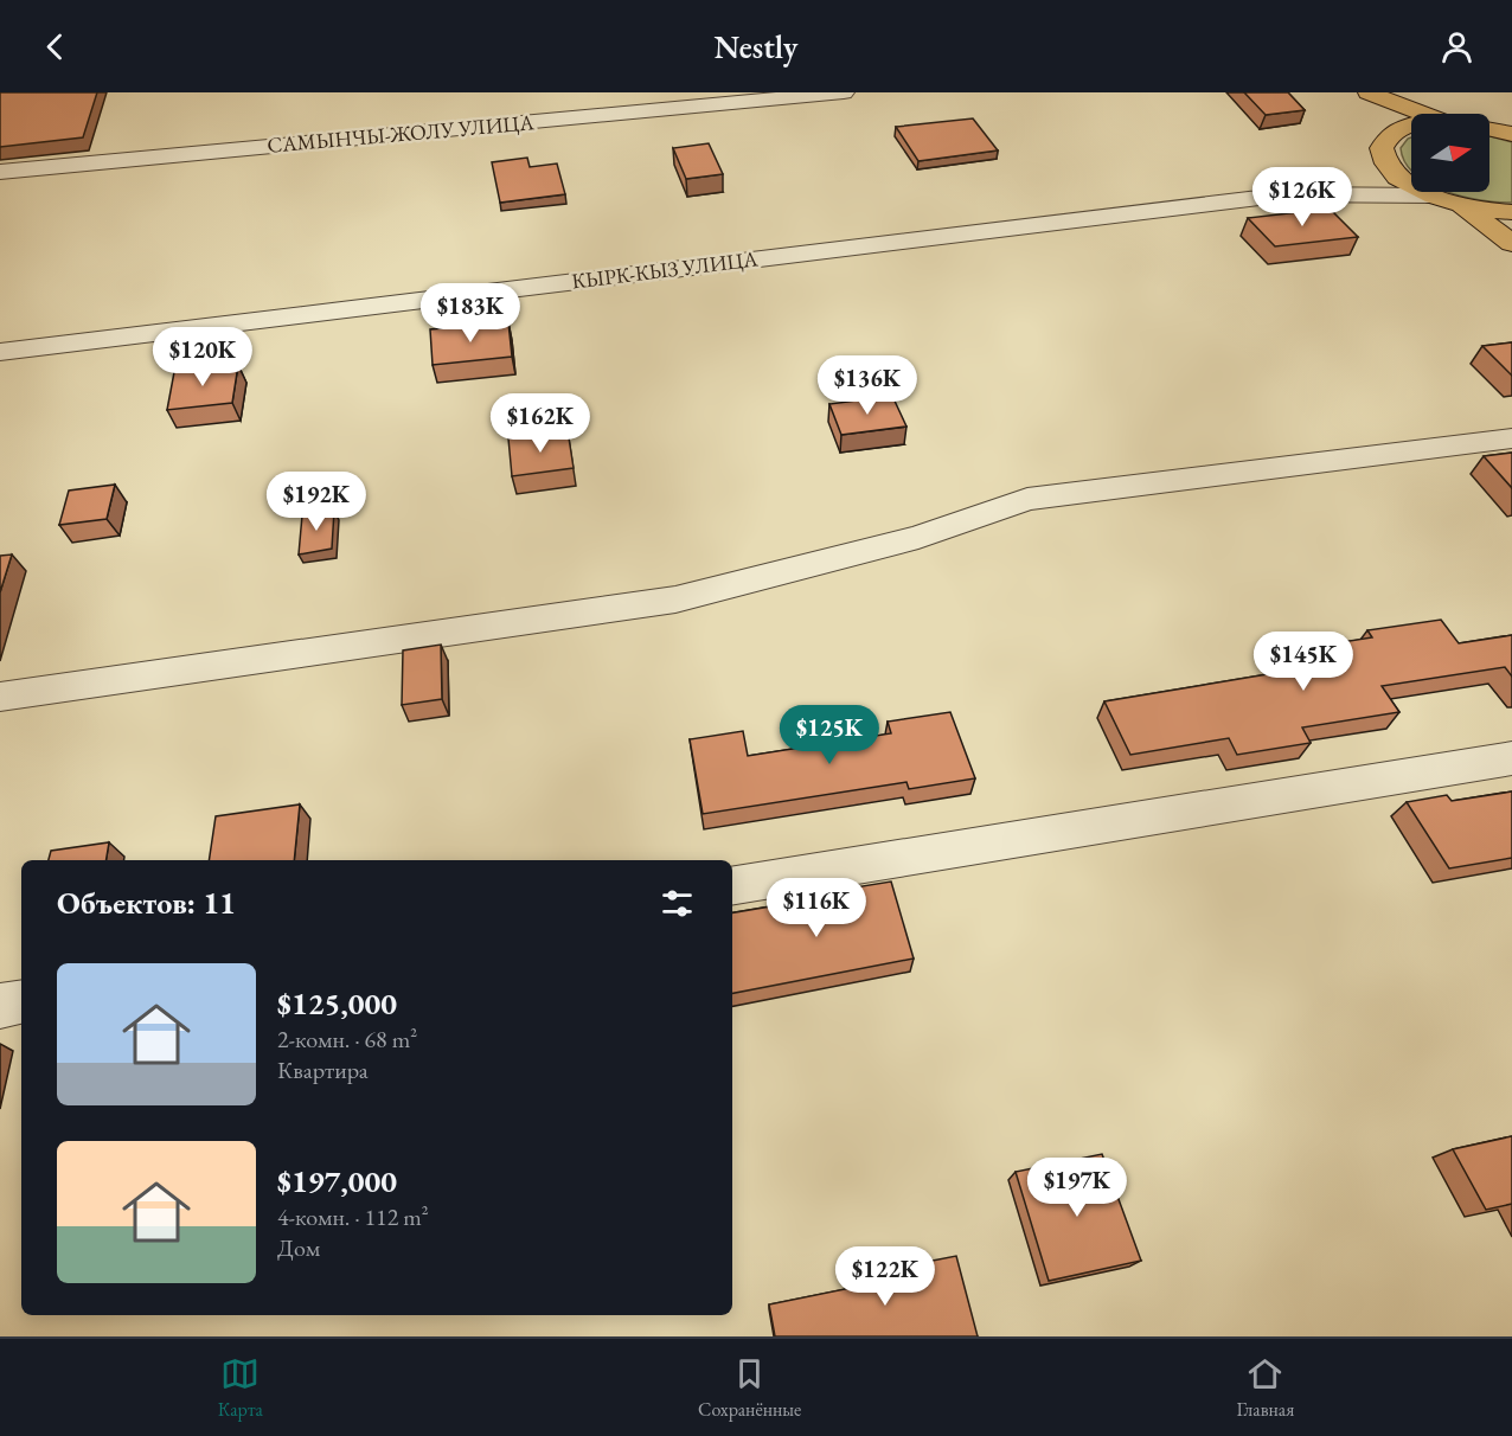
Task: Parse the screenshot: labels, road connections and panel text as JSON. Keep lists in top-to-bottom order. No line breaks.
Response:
{"streets":{"street":["САМЫНЧЫ-ЖОЛУ УЛИЦА","КЫРК-КЫЗ УЛИЦА"]},"north":"right","page":{"header":"Nestly","price":["$126K","$183K","$120K","$136K","$162K","$192K","$145K","$125K","$116K","$197K","$122K"],"heading":"Объектов: 11","list":[{"name":"$125,000","note":"2-комн. · 68 m² · Квартира"},{"name":"$197,000","note":"4-комн. · 112 m² · Дом"}],"tabs":["Карта","Сохранённые","Главная"]}}
